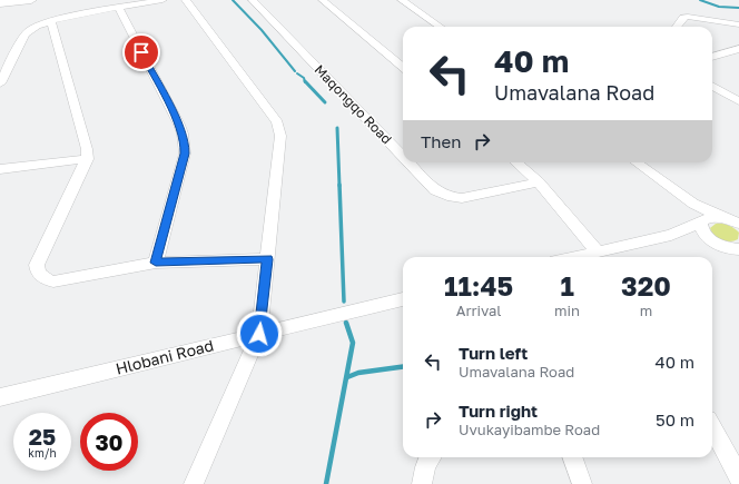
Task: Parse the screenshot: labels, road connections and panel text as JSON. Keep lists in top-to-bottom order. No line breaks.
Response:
{"streets":{"street":["Maqongqo Road","Hlobani Road"]},"page":{"turn":["40 m","Umavalana Road"],"then":"Then","eta":["11:45","Arrival","1","min","320","m"],"list":[{"name":"Turn left","note":"Umavalana Road","value":"40 m"},{"name":"Turn right","note":"Uvukayibambe Road","value":"50 m"}],"speed":"25 km/h","limit":"30"}}
